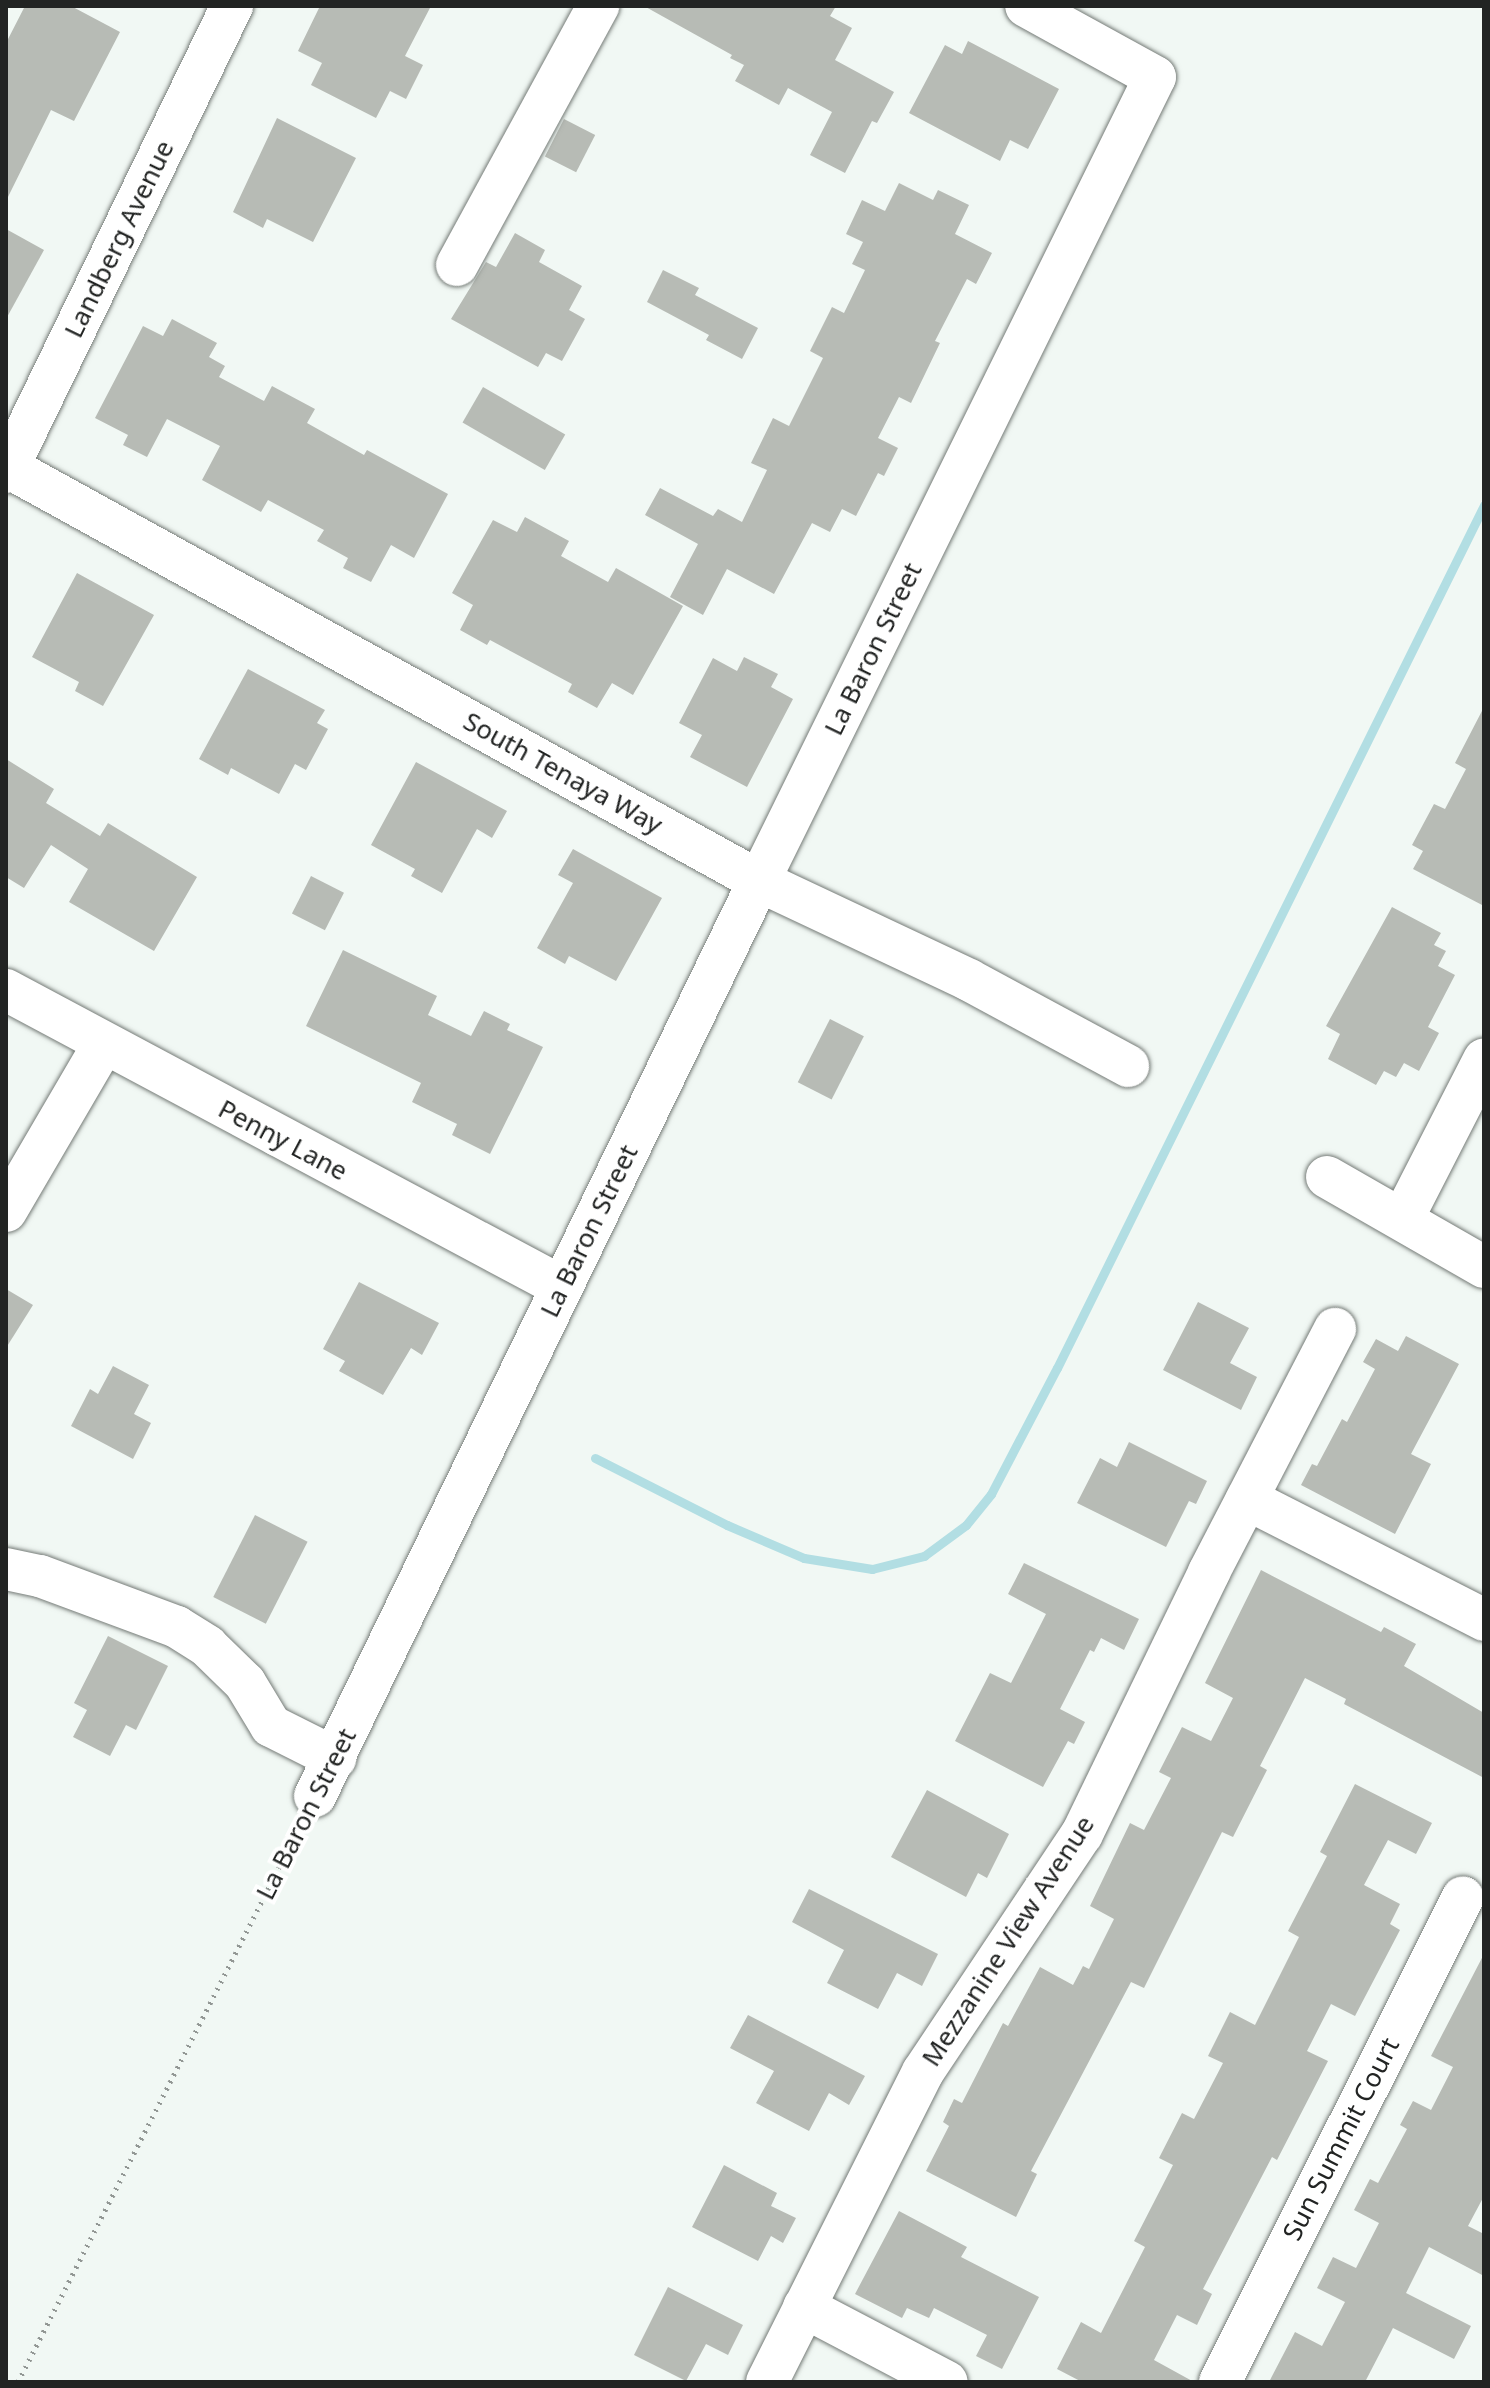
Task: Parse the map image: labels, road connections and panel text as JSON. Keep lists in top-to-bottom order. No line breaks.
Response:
{"streets":{"street":["Landberg Avenue","La Baron Street","South Tenaya Way","Penny Lane","Mezzanine View Avenue","Sun Summit Court"]},"crossings":[["Landberg Avenue","South Tenaya Way"],["La Baron Street","South Tenaya Way"],["La Baron Street","Penny Lane"]]}
